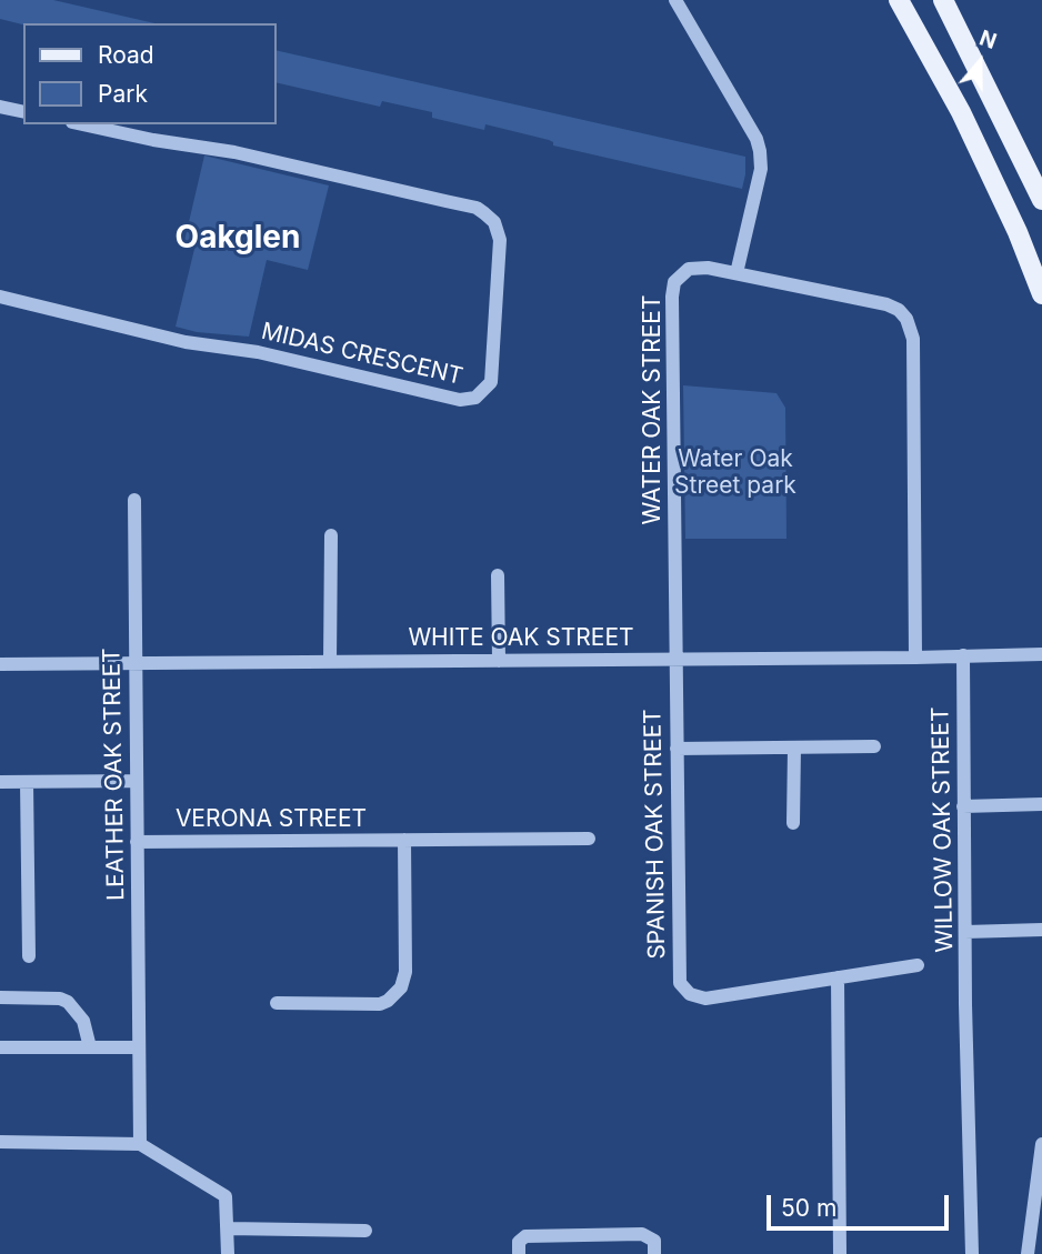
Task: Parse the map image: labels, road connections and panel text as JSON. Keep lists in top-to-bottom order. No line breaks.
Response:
{"streets":{"street":["MIDAS CRESCENT","WATER OAK STREET","WHITE OAK STREET","LEATHER OAK STREET","VERONA STREET","WILLOW OAK STREET","SPANISH OAK STREET"]},"crossings":[["WATER OAK STREET","WHITE OAK STREET"],["WATER OAK STREET","SPANISH OAK STREET"],["WHITE OAK STREET","LEATHER OAK STREET"],["WHITE OAK STREET","WILLOW OAK STREET"],["WHITE OAK STREET","SPANISH OAK STREET"],["LEATHER OAK STREET","VERONA STREET"]],"districts":["Oakglen"],"parks":["Water Oak Street park"],"legend":["Road","Park"],"scale_bar":"50 m","north":"top"}
